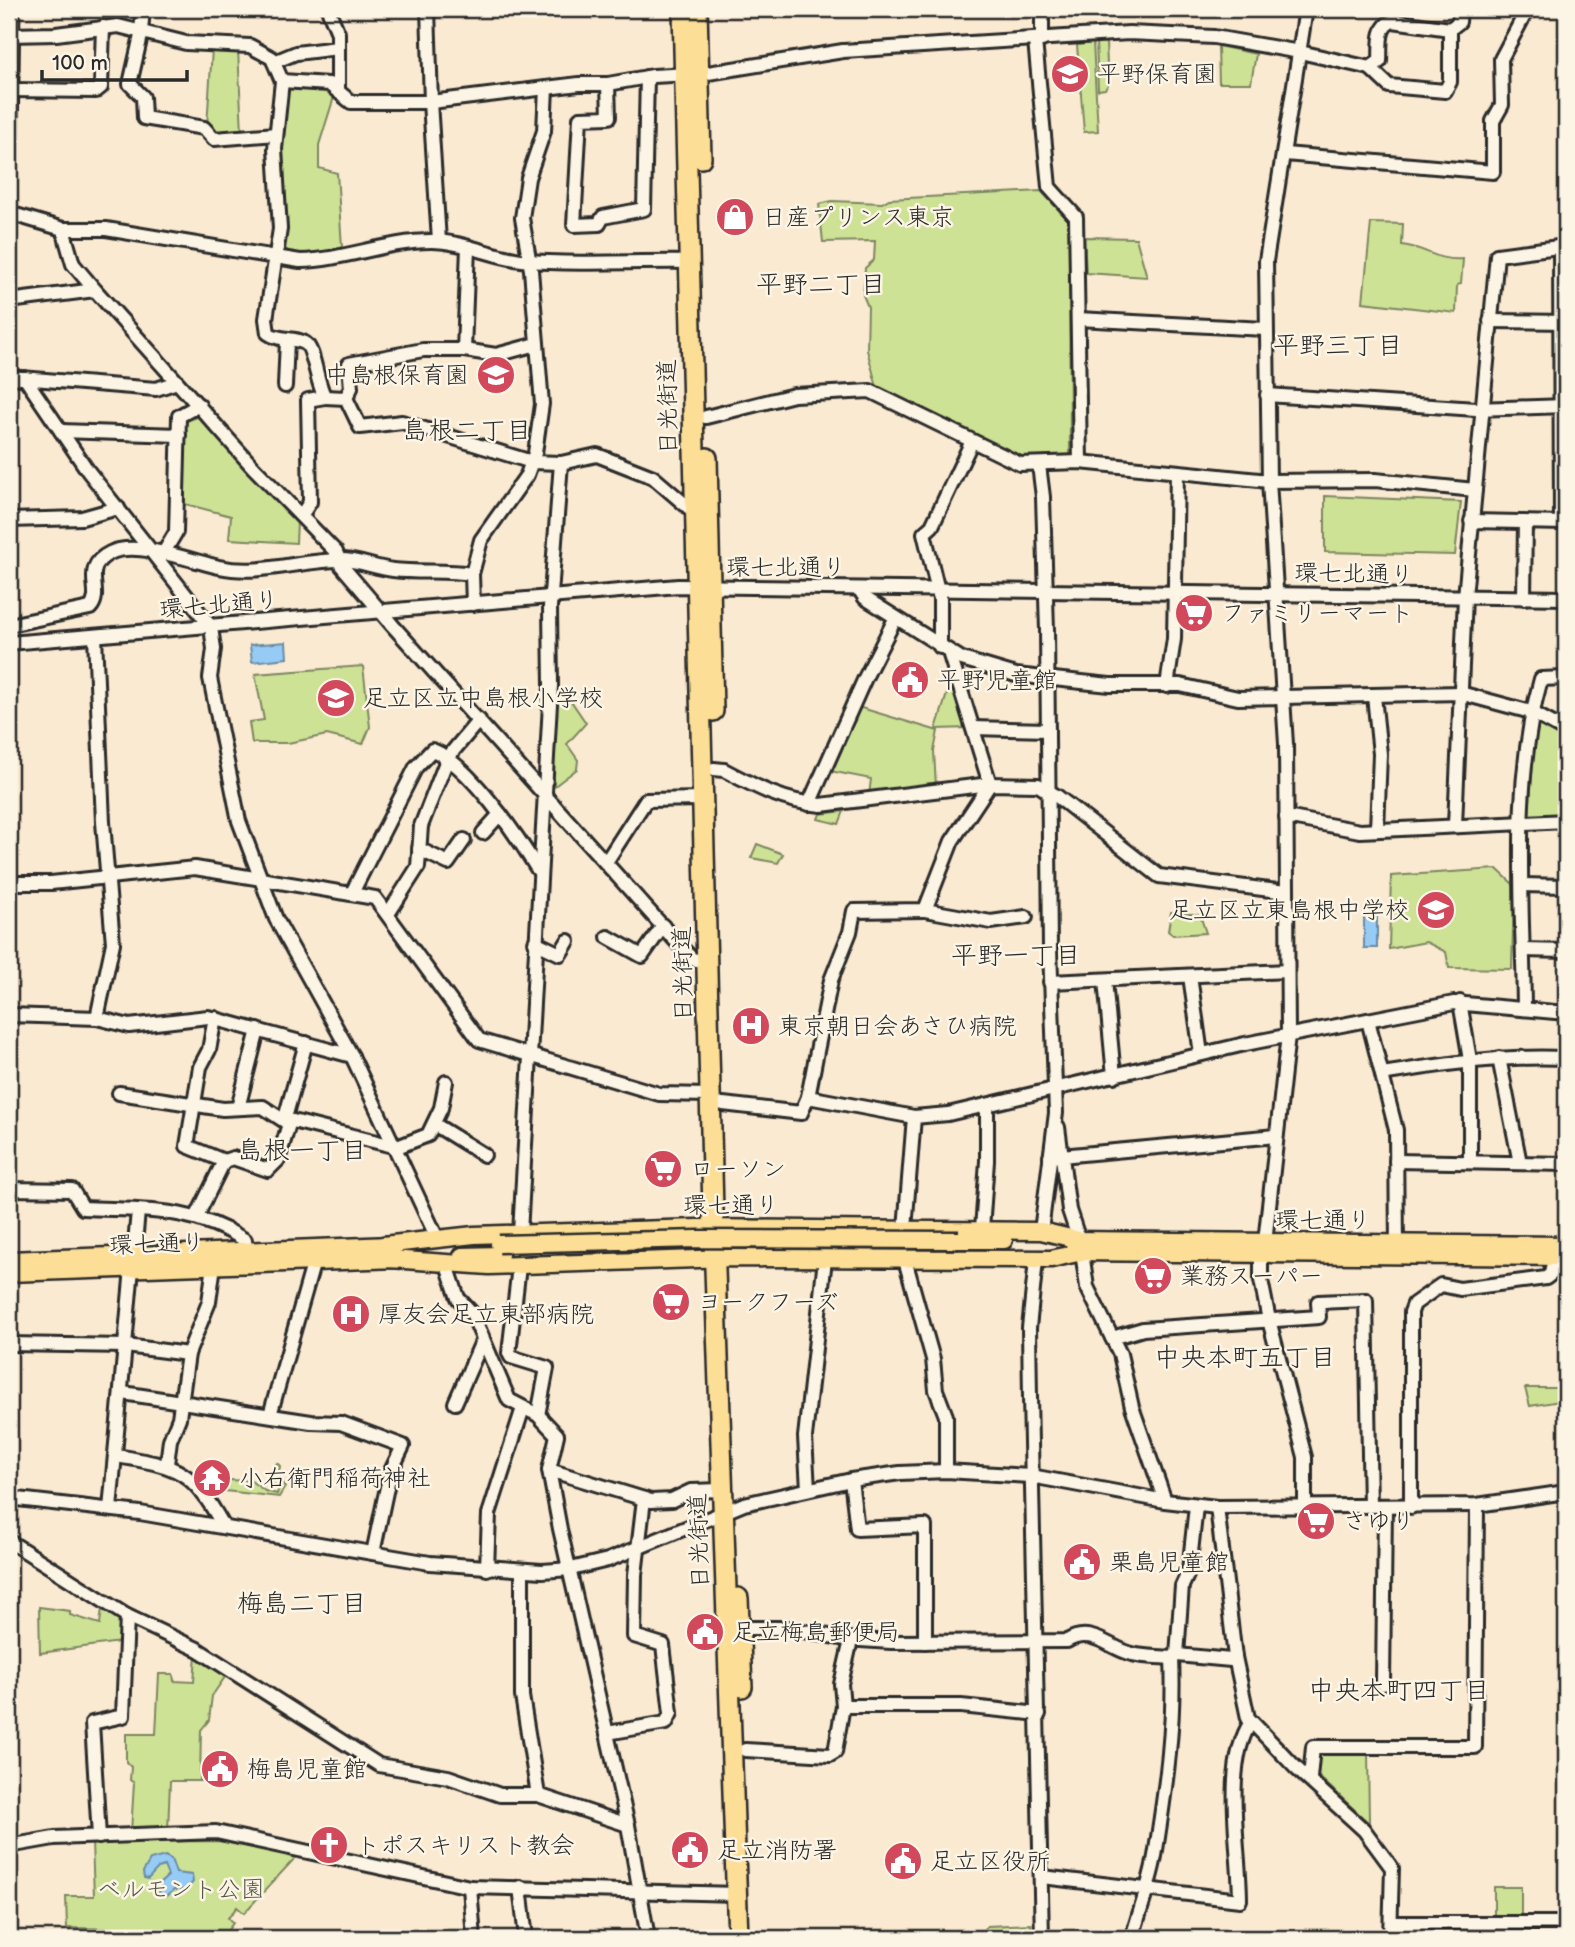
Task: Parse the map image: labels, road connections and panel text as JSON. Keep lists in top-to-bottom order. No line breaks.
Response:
{"streets":{"highway":["日光街道"],"main road":["環七通り"],"street":["環七北通り"]},"crossings":[["日光街道","環七北通り"],["日光街道","環七通り"]],"districts":["平野二丁目","平野三丁目","島根二丁目","平野一丁目","島根一丁目","中央本町五丁目","梅島二丁目","中央本町四丁目"],"parks":["ベルモント公園"],"places":{"school or university":["平野保育園","中島根保育園","足立区立中島根小学校","足立区立東島根中学校"],"shop":["日産プリンス東京"],"supermarket":["ファミリーマート","ローソン","業務スーパー","ヨークフーズ","さゆり"],"public building":["平野児童館","栗島児童館","足立梅島郵便局","梅島児童館","足立消防署","足立区役所"],"hospital":["東京朝日会あさひ病院","厚友会足立東部病院"],"temple":["小右衛門稲荷神社"],"church":["トポスキリスト教会"]},"scale_bar":"100 m"}
